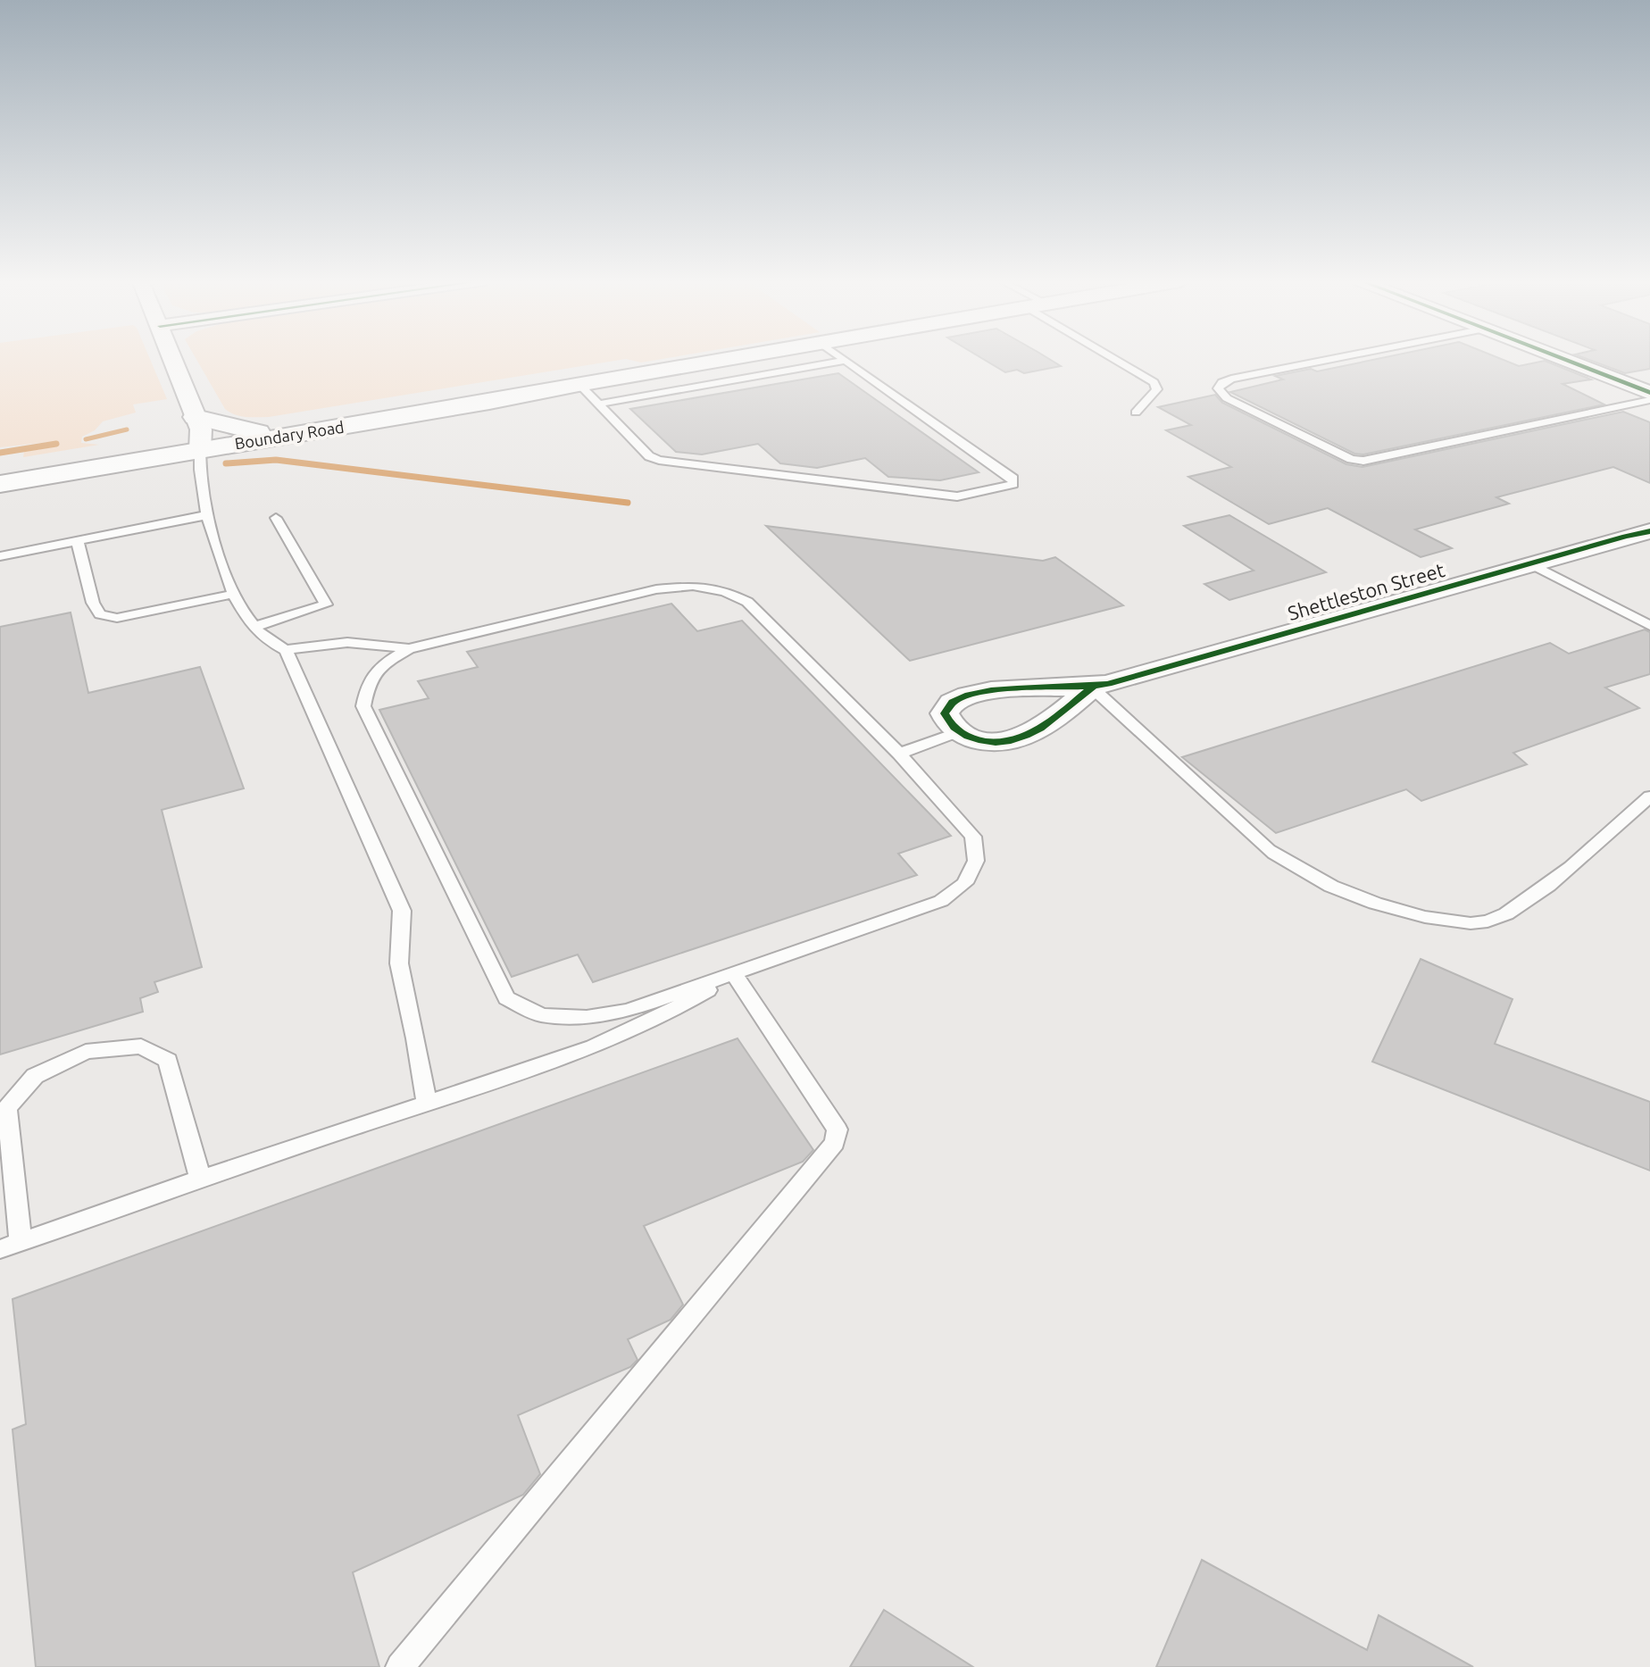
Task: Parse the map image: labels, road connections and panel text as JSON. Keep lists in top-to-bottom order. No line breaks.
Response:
{"streets":{"main road":["Boundary Road"],"street":["Shettleston Street"]}}
